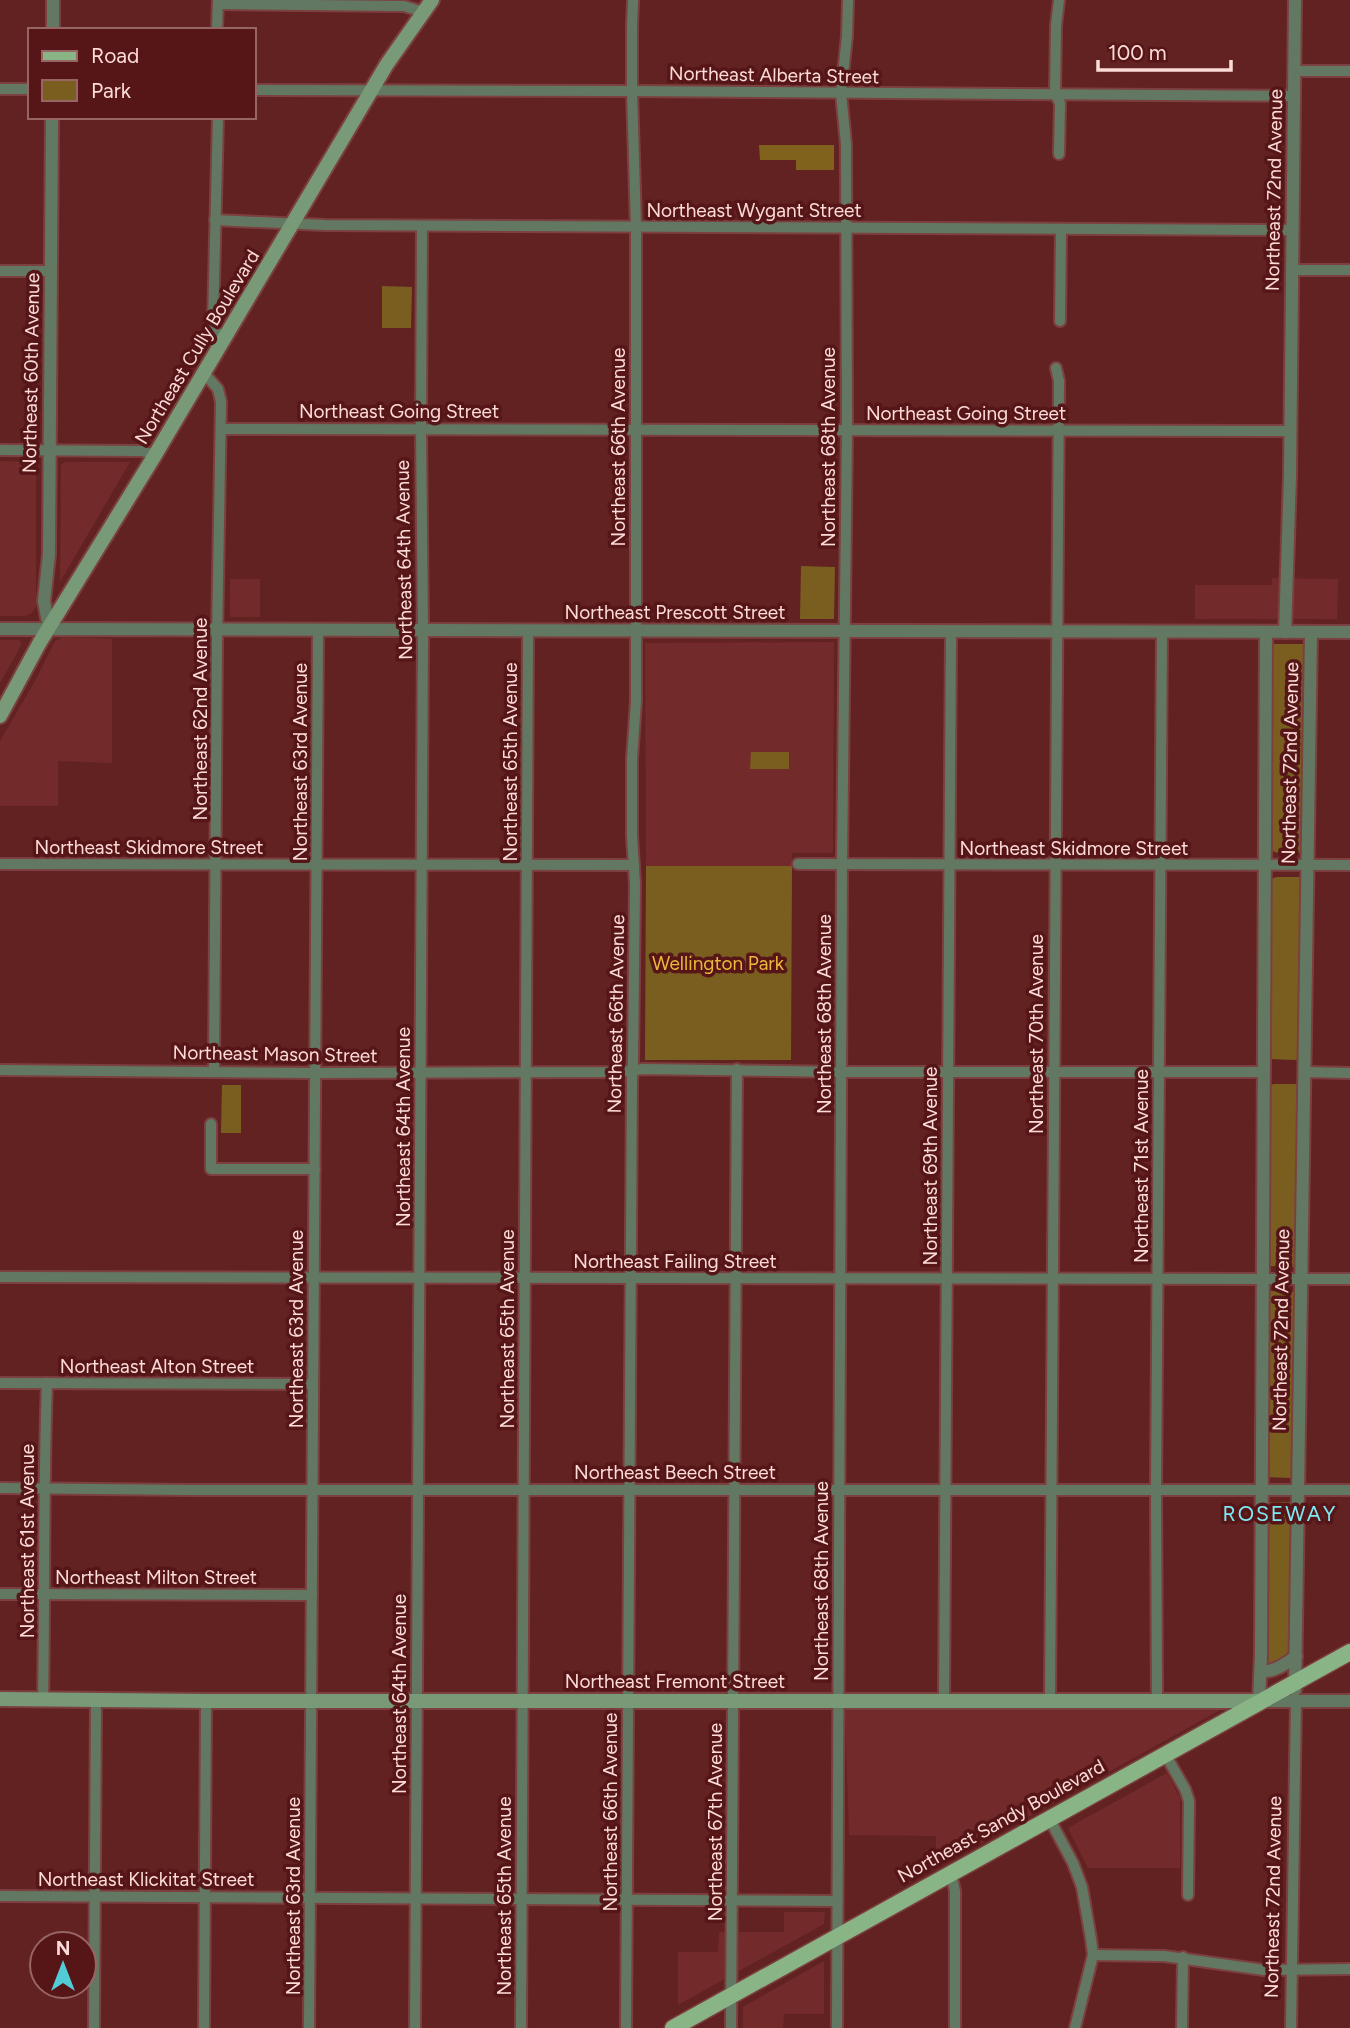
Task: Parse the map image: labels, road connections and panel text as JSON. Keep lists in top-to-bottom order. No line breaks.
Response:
{"streets":{"main road":["Northeast Cully Boulevard","Northeast Fremont Street","Northeast Sandy Boulevard"],"street":["Northeast Alberta Street","Northeast 72nd Avenue","Northeast Wygant Street","Northeast 60th Avenue","Northeast Going Street","Northeast 66th Avenue","Northeast 68th Avenue","Northeast 64th Avenue","Northeast Prescott Street","Northeast 62nd Avenue","Northeast 63rd Avenue","Northeast 65th Avenue","Northeast Skidmore Street","Northeast 70th Avenue","Northeast Mason Street","Northeast 69th Avenue","Northeast 71st Avenue","Northeast Failing Street","Northeast Alton Street","Northeast Beech Street","Northeast 61st Avenue","Northeast Milton Street","Northeast 67th Avenue","Northeast Klickitat Street"]},"crossings":[["Northeast Alberta Street","Northeast 72nd Avenue"],["Northeast Alberta Street","Northeast Cully Boulevard"],["Northeast Alberta Street","Northeast 66th Avenue"],["Northeast Alberta Street","Northeast 68th Avenue"],["Northeast 72nd Avenue","Northeast Wygant Street"],["Northeast 72nd Avenue","Northeast Going Street"],["Northeast 72nd Avenue","Northeast Prescott Street"],["Northeast 72nd Avenue","Northeast Skidmore Street"],["Northeast 72nd Avenue","Northeast Mason Street"],["Northeast 72nd Avenue","Northeast Failing Street"],["Northeast 72nd Avenue","Northeast Beech Street"],["Northeast 72nd Avenue","Northeast Fremont Street"],["Northeast 72nd Avenue","Northeast Sandy Boulevard"],["Northeast Wygant Street","Northeast Cully Boulevard"],["Northeast Wygant Street","Northeast 66th Avenue"],["Northeast Wygant Street","Northeast 68th Avenue"],["Northeast Wygant Street","Northeast 64th Avenue"],["Northeast Cully Boulevard","Northeast 60th Avenue"],["Northeast Cully Boulevard","Northeast Prescott Street"],["Northeast Cully Boulevard","Northeast 62nd Avenue"],["Northeast 60th Avenue","Northeast Prescott Street"],["Northeast Going Street","Northeast 66th Avenue"],["Northeast Going Street","Northeast 68th Avenue"],["Northeast Going Street","Northeast 64th Avenue"],["Northeast Going Street","Northeast 62nd Avenue"],["Northeast Going Street","Northeast 70th Avenue"],["Northeast 66th Avenue","Northeast Prescott Street"],["Northeast 66th Avenue","Northeast Skidmore Street"],["Northeast 66th Avenue","Northeast Mason Street"],["Northeast 66th Avenue","Northeast Failing Street"],["Northeast 66th Avenue","Northeast Beech Street"],["Northeast 66th Avenue","Northeast Fremont Street"],["Northeast 66th Avenue","Northeast Klickitat Street"],["Northeast 68th Avenue","Northeast Prescott Street"],["Northeast 68th Avenue","Northeast Skidmore Street"],["Northeast 68th Avenue","Northeast Mason Street"],["Northeast 68th Avenue","Northeast Failing Street"],["Northeast 68th Avenue","Northeast Beech Street"],["Northeast 68th Avenue","Northeast Fremont Street"],["Northeast 68th Avenue","Northeast Sandy Boulevard"],["Northeast 68th Avenue","Northeast Klickitat Street"],["Northeast 64th Avenue","Northeast Prescott Street"],["Northeast 64th Avenue","Northeast Skidmore Street"],["Northeast 64th Avenue","Northeast Mason Street"],["Northeast 64th Avenue","Northeast Failing Street"],["Northeast 64th Avenue","Northeast Beech Street"],["Northeast 64th Avenue","Northeast Fremont Street"],["Northeast 64th Avenue","Northeast Klickitat Street"],["Northeast Prescott Street","Northeast 62nd Avenue"],["Northeast Prescott Street","Northeast 63rd Avenue"],["Northeast Prescott Street","Northeast 65th Avenue"],["Northeast Prescott Street","Northeast 70th Avenue"],["Northeast Prescott Street","Northeast 69th Avenue"],["Northeast Prescott Street","Northeast 71st Avenue"],["Northeast 62nd Avenue","Northeast Skidmore Street"],["Northeast 62nd Avenue","Northeast Mason Street"],["Northeast 63rd Avenue","Northeast Skidmore Street"],["Northeast 63rd Avenue","Northeast Mason Street"],["Northeast 63rd Avenue","Northeast Failing Street"],["Northeast 63rd Avenue","Northeast Alton Street"],["Northeast 63rd Avenue","Northeast Beech Street"],["Northeast 63rd Avenue","Northeast Milton Street"],["Northeast 63rd Avenue","Northeast Fremont Street"],["Northeast 63rd Avenue","Northeast Klickitat Street"],["Northeast 65th Avenue","Northeast Skidmore Street"],["Northeast 65th Avenue","Northeast Mason Street"],["Northeast 65th Avenue","Northeast Failing Street"],["Northeast 65th Avenue","Northeast Beech Street"],["Northeast 65th Avenue","Northeast Fremont Street"],["Northeast 65th Avenue","Northeast Klickitat Street"],["Northeast Skidmore Street","Northeast 70th Avenue"],["Northeast Skidmore Street","Northeast 69th Avenue"],["Northeast Skidmore Street","Northeast 71st Avenue"],["Northeast 70th Avenue","Northeast Mason Street"],["Northeast 70th Avenue","Northeast Failing Street"],["Northeast 70th Avenue","Northeast Beech Street"],["Northeast 70th Avenue","Northeast Fremont Street"],["Northeast Mason Street","Northeast 69th Avenue"],["Northeast Mason Street","Northeast 71st Avenue"],["Northeast Mason Street","Northeast 67th Avenue"],["Northeast 69th Avenue","Northeast Failing Street"],["Northeast 69th Avenue","Northeast Beech Street"],["Northeast 69th Avenue","Northeast Fremont Street"],["Northeast 71st Avenue","Northeast Failing Street"],["Northeast 71st Avenue","Northeast Beech Street"],["Northeast 71st Avenue","Northeast Fremont Street"],["Northeast Failing Street","Northeast 67th Avenue"],["Northeast Alton Street","Northeast 61st Avenue"],["Northeast Beech Street","Northeast 61st Avenue"],["Northeast Beech Street","Northeast 67th Avenue"],["Northeast 61st Avenue","Northeast Milton Street"],["Northeast 61st Avenue","Northeast Fremont Street"],["Northeast Fremont Street","Northeast Sandy Boulevard"],["Northeast Fremont Street","Northeast 67th Avenue"],["Northeast Sandy Boulevard","Northeast 67th Avenue"],["Northeast 67th Avenue","Northeast Klickitat Street"]],"districts":["ROSEWAY"],"parks":["Wellington Park"],"legend":["Road","Park"],"scale_bar":"100 m","north":"top"}
